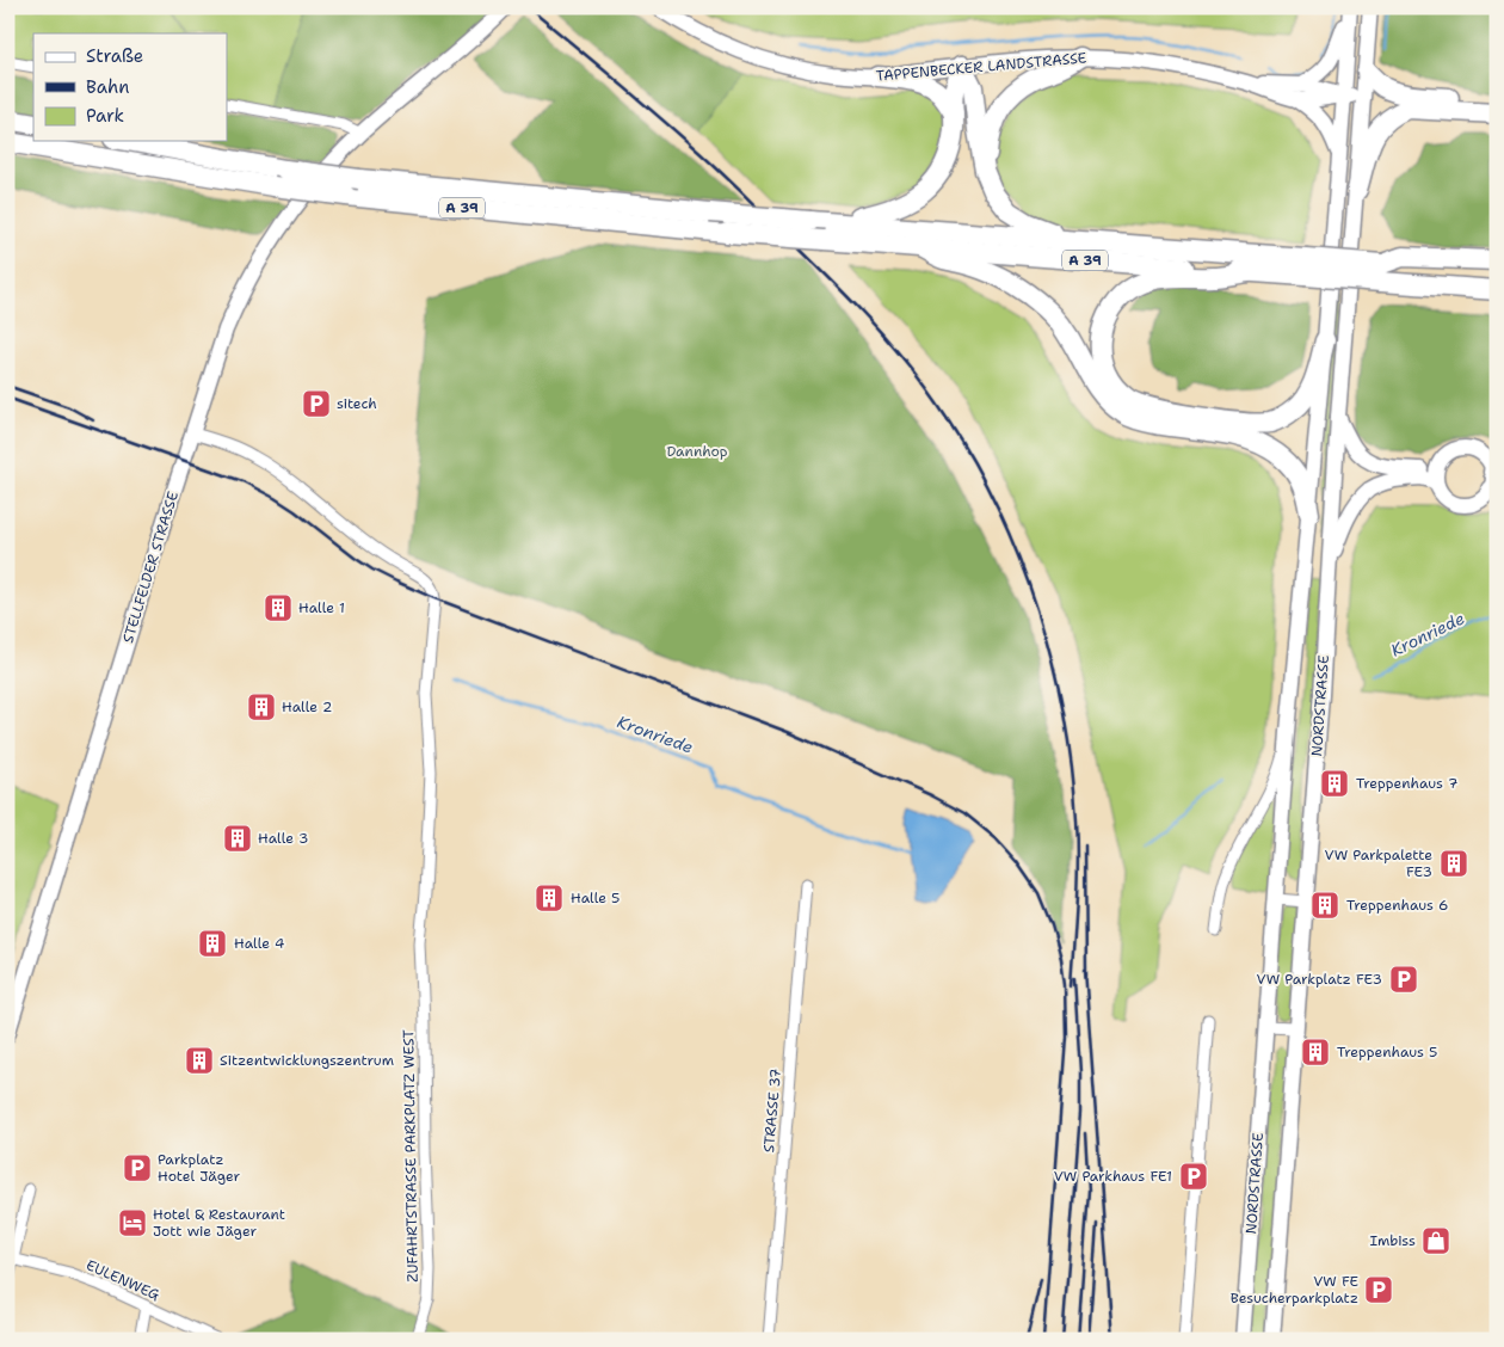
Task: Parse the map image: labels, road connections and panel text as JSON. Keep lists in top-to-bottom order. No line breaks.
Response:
{"streets":{"highway":["A 39"],"street":["TAPPENBECKER LANDSTRASSE","STELLFELDER STRASSE","NORDSTRASSE","STRASSE 37","ZUFAHRTSTRASSE PARKPLATZ WEST","EULENWEG"]},"crossings":[["TAPPENBECKER LANDSTRASSE","NORDSTRASSE"],["STELLFELDER STRASSE","ZUFAHRTSTRASSE PARKPLATZ WEST"]],"water":["Kronriede"],"parks":["Dannhop"],"places":{"parking":["sitech","VW Parkplatz FE3","Parkplatz Hotel Jäger","VW Parkhaus FE1","VW FE Besucherparkplatz"],"building":["Halle 1","Halle 2","Treppenhaus 7","Halle 3","VW Parkpalette FE3","Halle 5","Treppenhaus 6","Halle 4","Treppenhaus 5","Sitzentwicklungszentrum"],"hotel":["Hotel & Restaurant Jott wie Jäger"],"shop":["Imbiss"]},"legend":["Straße","Bahn","Park"]}
